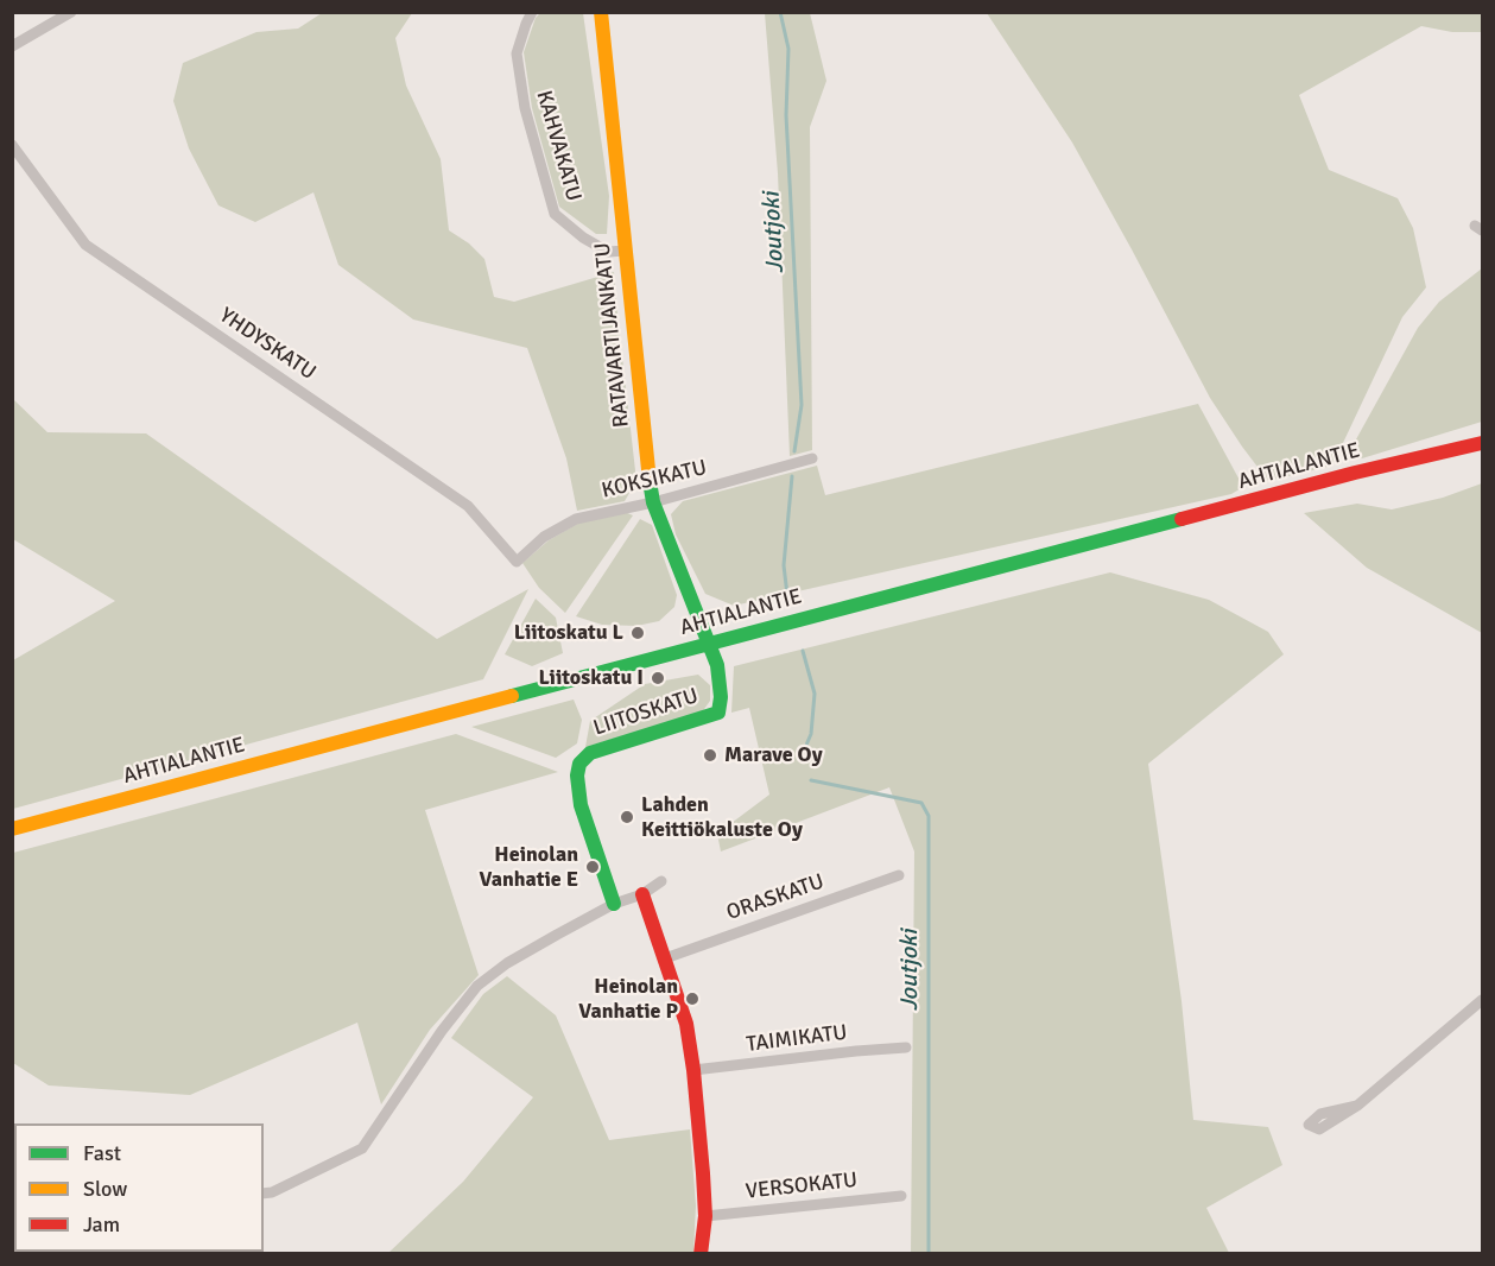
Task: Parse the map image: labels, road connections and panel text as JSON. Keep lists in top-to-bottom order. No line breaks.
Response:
{"streets":{"main road":["RATAVARTIJANKATU","AHTIALANTIE","LIITOSKATU"],"street":["KAHVAKATU","YHDYSKATU","KOKSIKATU","ORASKATU","TAIMIKATU","VERSOKATU"]},"crossings":[["KAHVAKATU","RATAVARTIJANKATU"],["RATAVARTIJANKATU","AHTIALANTIE"],["RATAVARTIJANKATU","KOKSIKATU"],["RATAVARTIJANKATU","LIITOSKATU"],["YHDYSKATU","KOKSIKATU"],["AHTIALANTIE","LIITOSKATU"]],"water":["Joutjoki"],"places":["Liitoskatu L","Liitoskatu I","Marave Oy","Lahden Keittiökaluste Oy","Heinolan Vanhatie E","Heinolan Vanhatie P"],"legend":["Fast","Slow","Jam"]}
